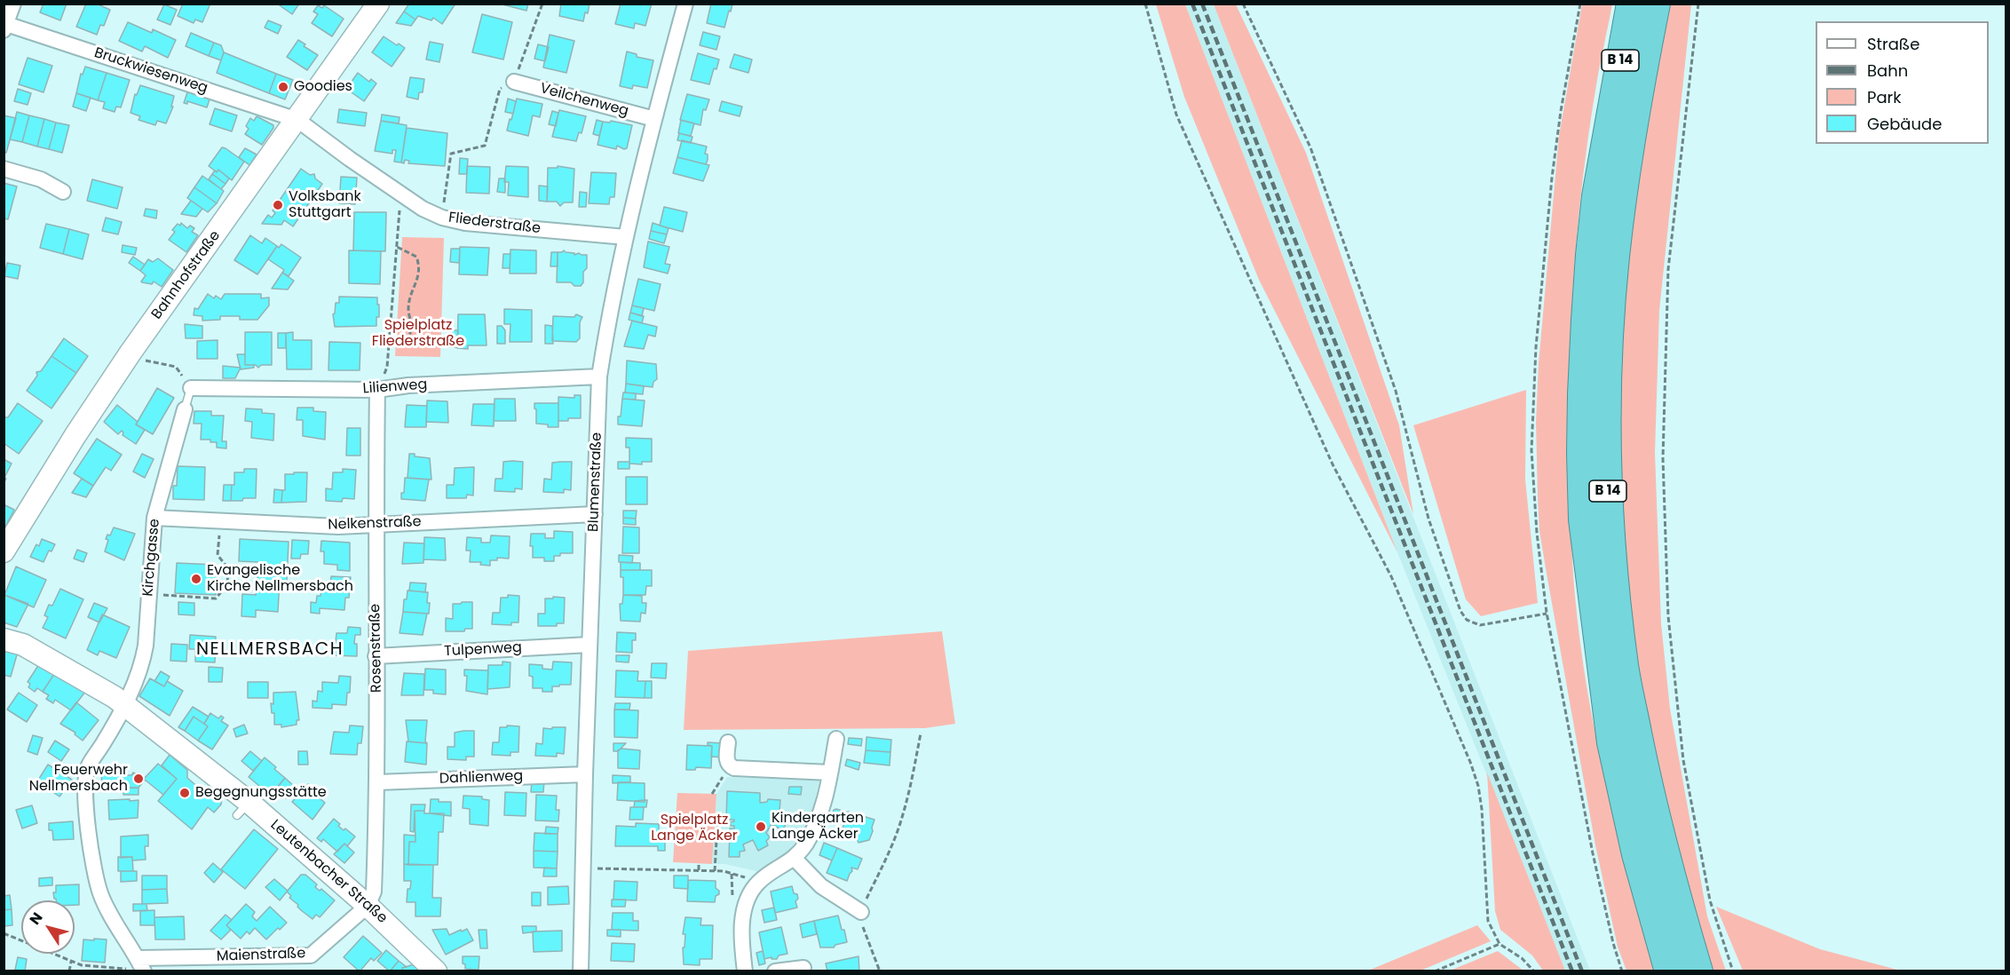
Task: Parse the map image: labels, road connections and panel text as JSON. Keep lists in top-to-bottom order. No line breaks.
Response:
{"streets":{"highway":["B 14"],"street":["Bruckwiesenweg","Veilchenweg","Fliederstraße","Bahnhofstraße","Lilienweg","Blumenstraße","Nelkenstraße","Kirchgasse","Rosenstraße","Tulpenweg","Dahlienweg","Leutenbacher Straße","Maienstraße"]},"crossings":[["Bruckwiesenweg","Fliederstraße"],["Bruckwiesenweg","Bahnhofstraße"],["Veilchenweg","Blumenstraße"],["Fliederstraße","Bahnhofstraße"],["Fliederstraße","Blumenstraße"],["Lilienweg","Blumenstraße"],["Lilienweg","Rosenstraße"],["Blumenstraße","Nelkenstraße"],["Blumenstraße","Tulpenweg"],["Blumenstraße","Dahlienweg"],["Nelkenstraße","Kirchgasse"],["Nelkenstraße","Rosenstraße"],["Kirchgasse","Leutenbacher Straße"],["Kirchgasse","Maienstraße"],["Rosenstraße","Tulpenweg"],["Rosenstraße","Dahlienweg"],["Rosenstraße","Leutenbacher Straße"],["Rosenstraße","Maienstraße"],["Leutenbacher Straße","Maienstraße"]],"districts":["NELLMERSBACH"],"parks":["Spielplatz Fliederstraße","Spielplatz Lange Äcker"],"places":["Goodies","Volksbank Stuttgart","Evangelische Kirche Nellmersbach","Feuerwehr Nellmersbach","Begegnungsstätte","Kindergarten Lange Äcker"],"legend":["Straße","Bahn","Park","Gebäude"],"north":"top left"}
